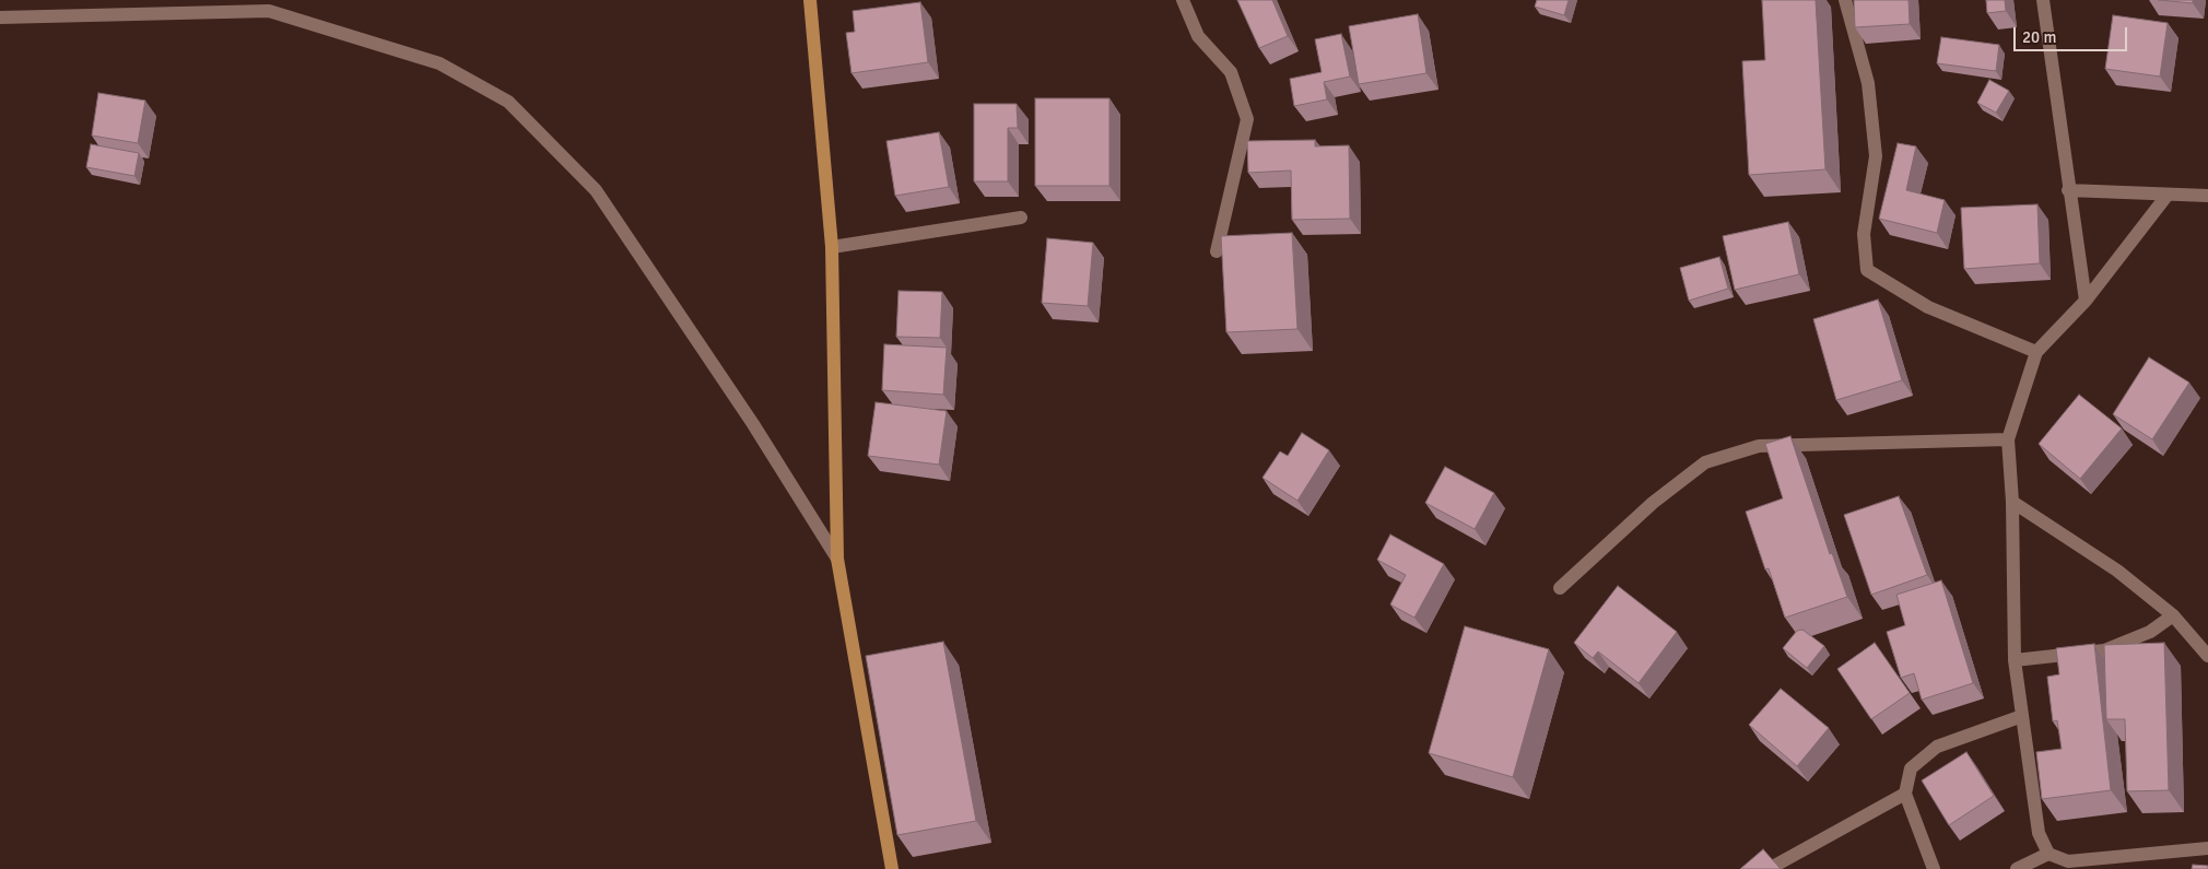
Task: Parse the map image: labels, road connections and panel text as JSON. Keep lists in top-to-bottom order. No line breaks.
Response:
{"scale_bar":"20 m"}
